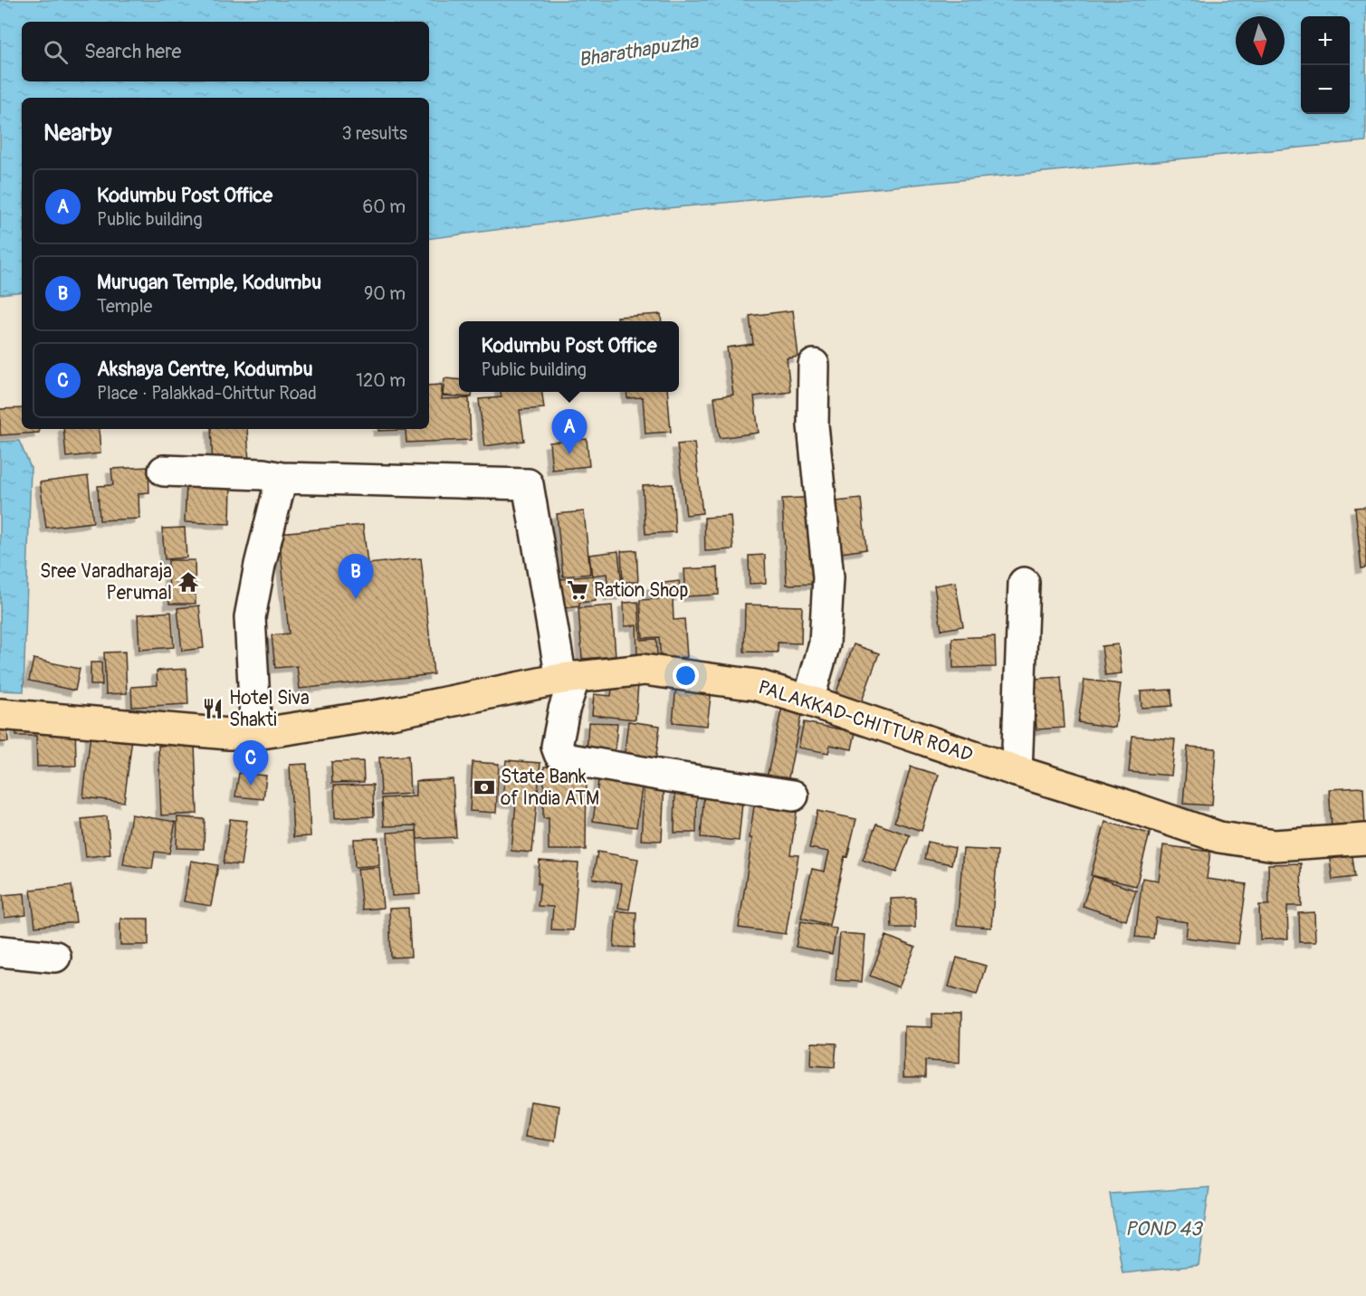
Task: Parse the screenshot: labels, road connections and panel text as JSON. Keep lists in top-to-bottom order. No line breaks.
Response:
{"streets":{"main road":["PALAKKAD-CHITTUR ROAD"]},"water":["Bharathapuzha","POND 43"],"places":{"temple":["Sree Varadharaja Perumal"],"supermarket":["Ration Shop"],"restaurant":["Hotel Siva Shakti"],"bank":["State Bank of India ATM"]},"north":"bottom","page":{"map_buttons":["+","−"],"search":"Search here","heading":["Nearby","3 results"],"list":[{"mark":"A","name":"Kodumbu Post Office","note":"Public building","value":"60 m"},{"mark":"B","name":"Murugan Temple, Kodumbu","note":"Temple","value":"90 m"},{"mark":"C","name":"Akshaya Centre, Kodumbu","note":"Place · Palakkad-Chittur Road","value":"120 m"}],"popup":["Kodumbu Post Office","Public building"],"pins":["A","B","C"]}}
